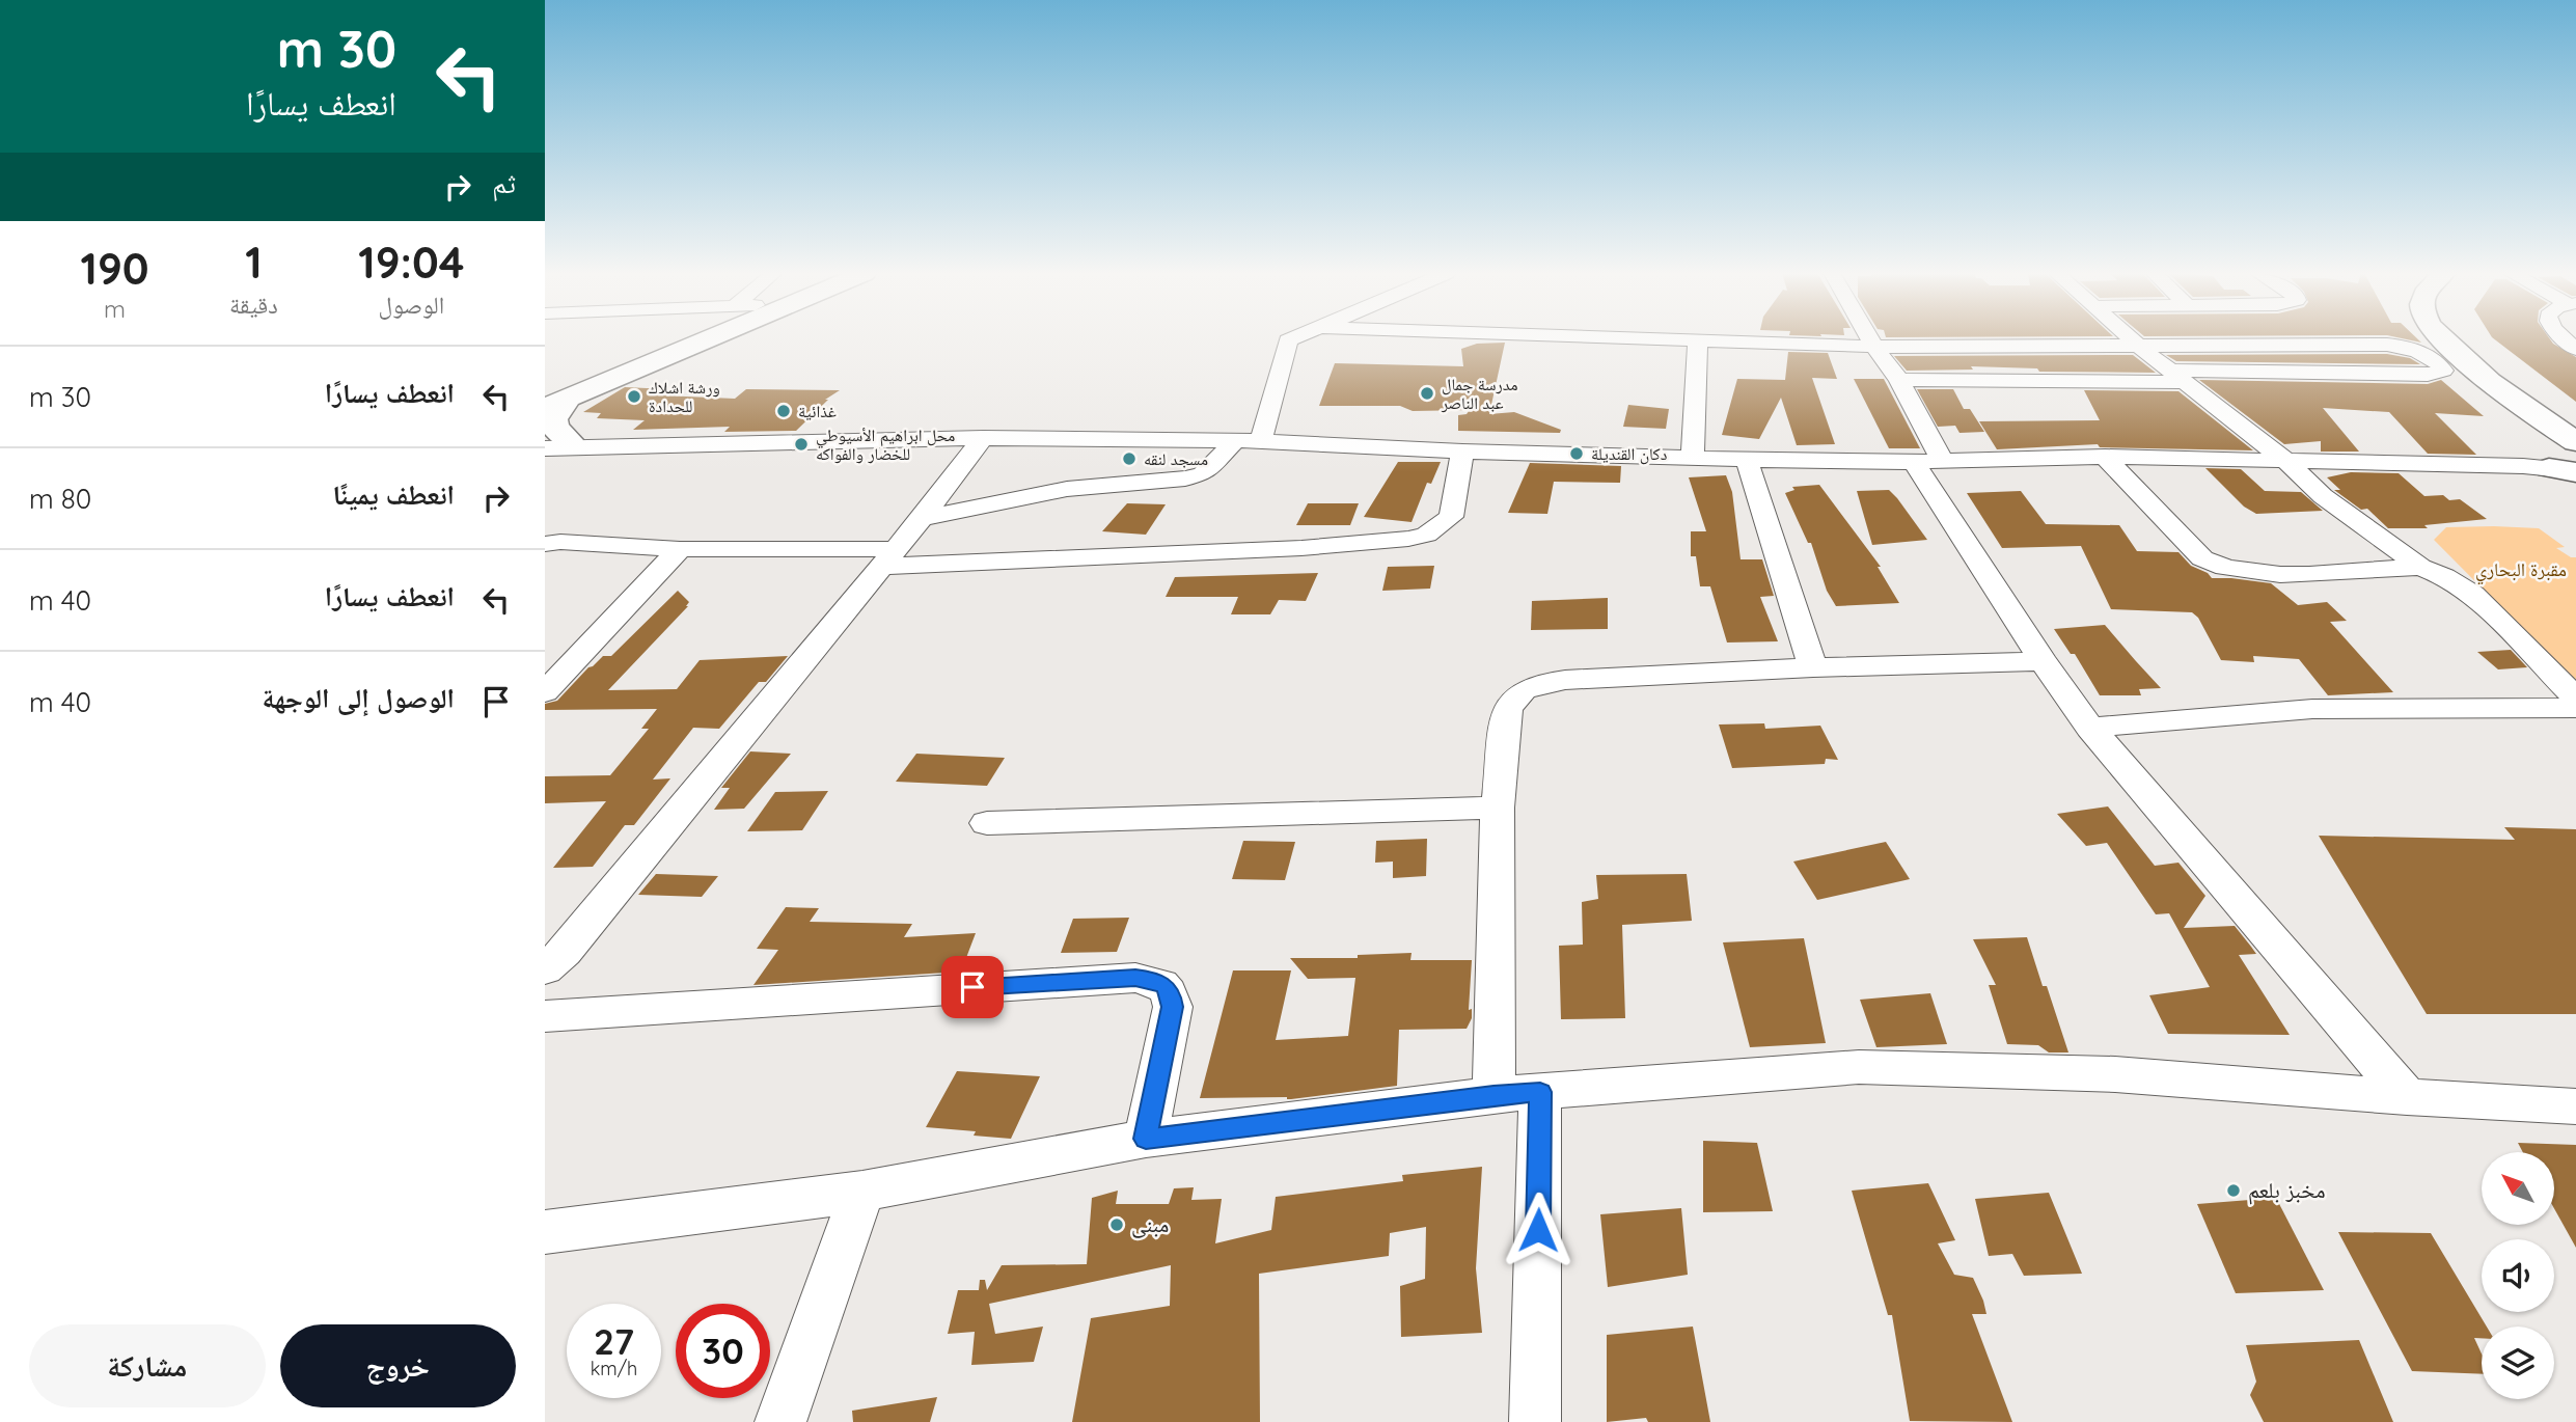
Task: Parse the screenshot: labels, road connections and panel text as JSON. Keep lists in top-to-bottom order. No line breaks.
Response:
{"parks":["مقبرة البحاري"],"places":["مدرسة جمال عبد الناصر","ورشة اشلاك للحدادة","غذائية","محل ابراهيم الأسيوطي للخضار والفواكه","دكان القنديلة","مسجد لنقه","مخبز بلعم","مبنى"],"north":"top left","page":{"turn":["30 m","انعطف يسارًا"],"then":"ثم","eta":["19:04","الوصول","1","دقيقة","190","m"],"list":[{"name":"انعطف يسارًا","value":"30 m"},{"name":"انعطف يمينًا","value":"80 m"},{"name":"انعطف يسارًا","value":"40 m"},{"name":"الوصول إلى الوجهة","value":"40 m"}],"speed":"27 km/h","limit":"30","buttons":["خروج","مشاركة"]}}
